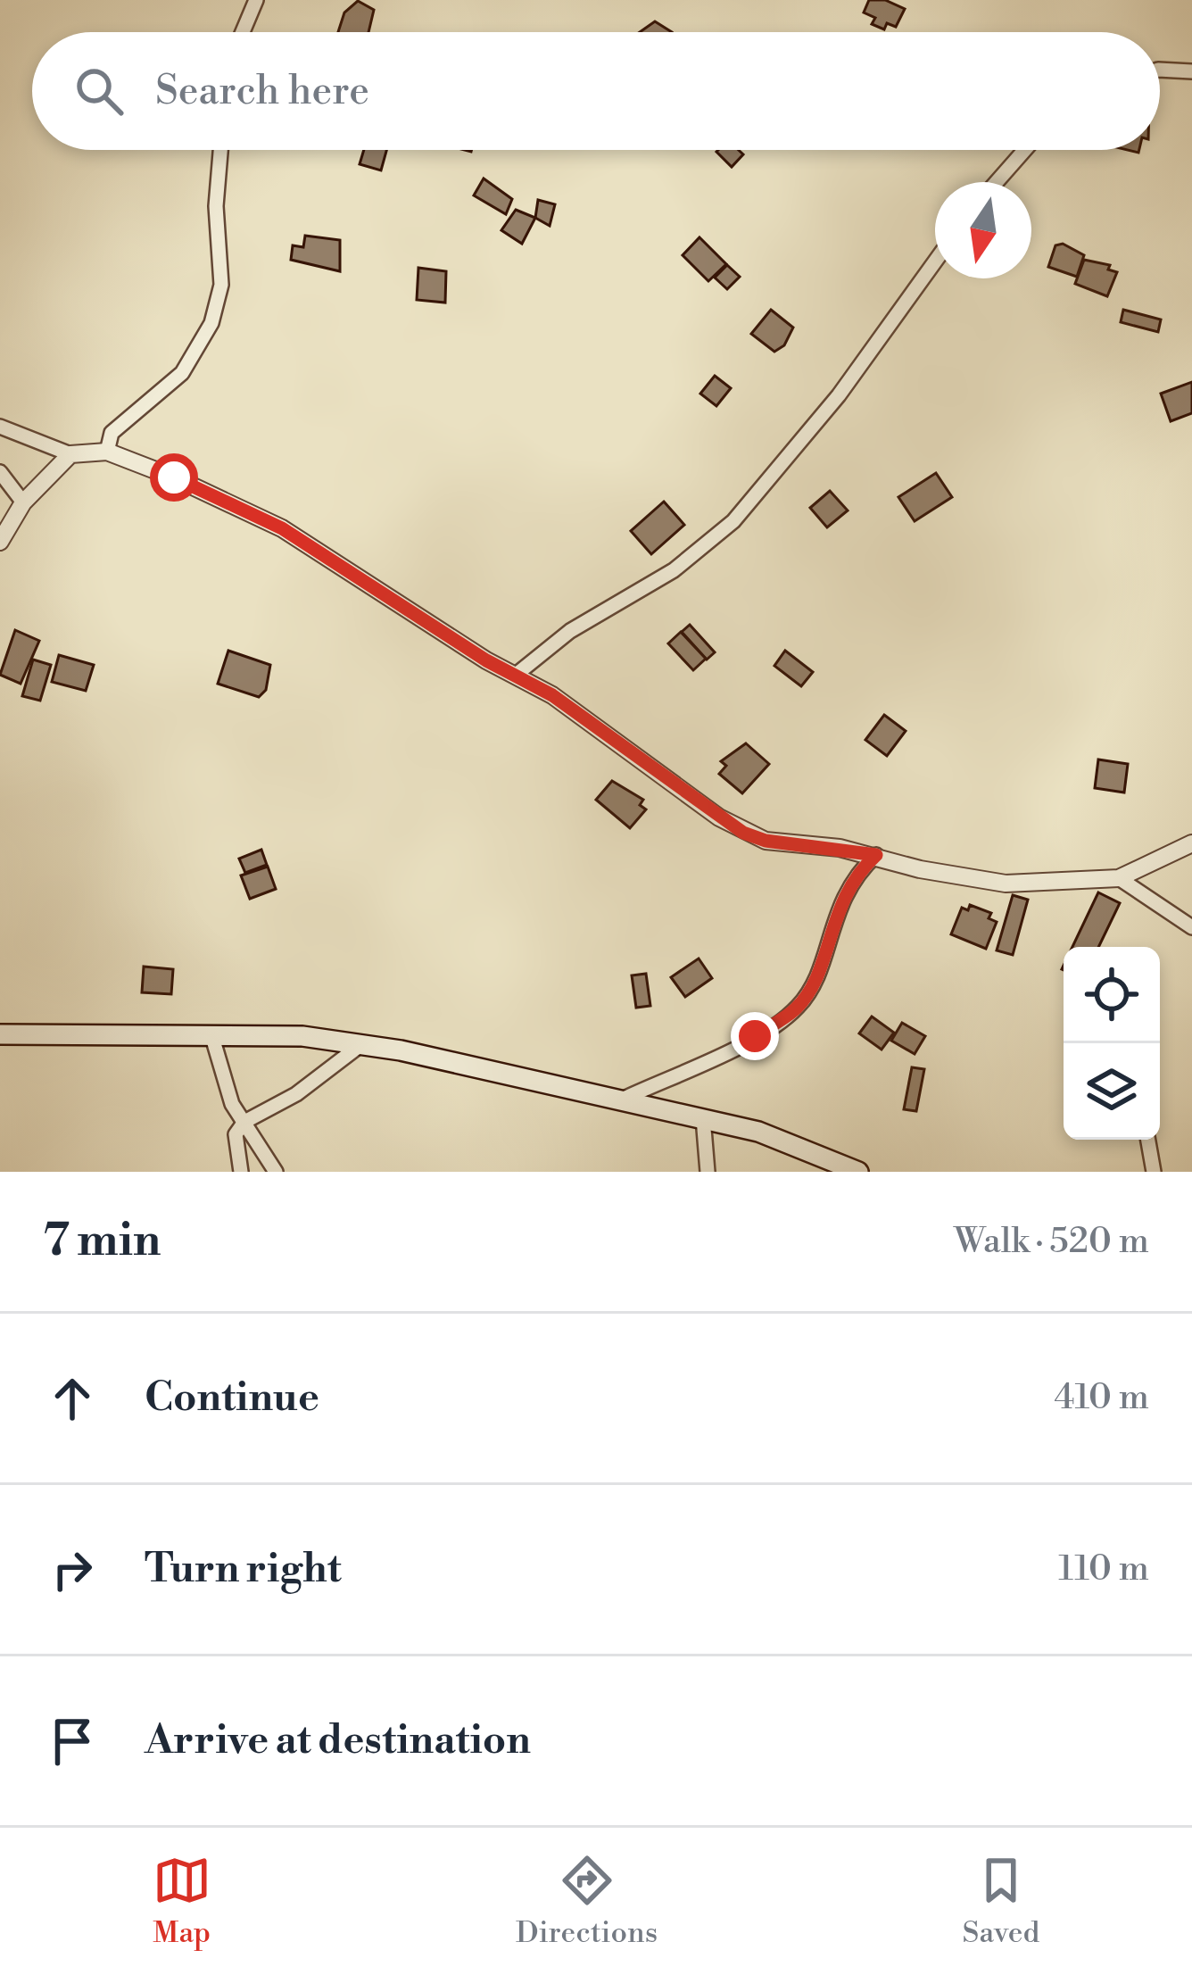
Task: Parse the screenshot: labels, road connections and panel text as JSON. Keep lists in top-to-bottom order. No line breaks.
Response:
{"north":"bottom","page":{"search":"Search here","heading":["7 min","Walk · 520 m"],"list":[["Continue","410 m"],["Turn right","110 m"],"Arrive at destination"],"nav":["Map","Directions","Saved"]}}
